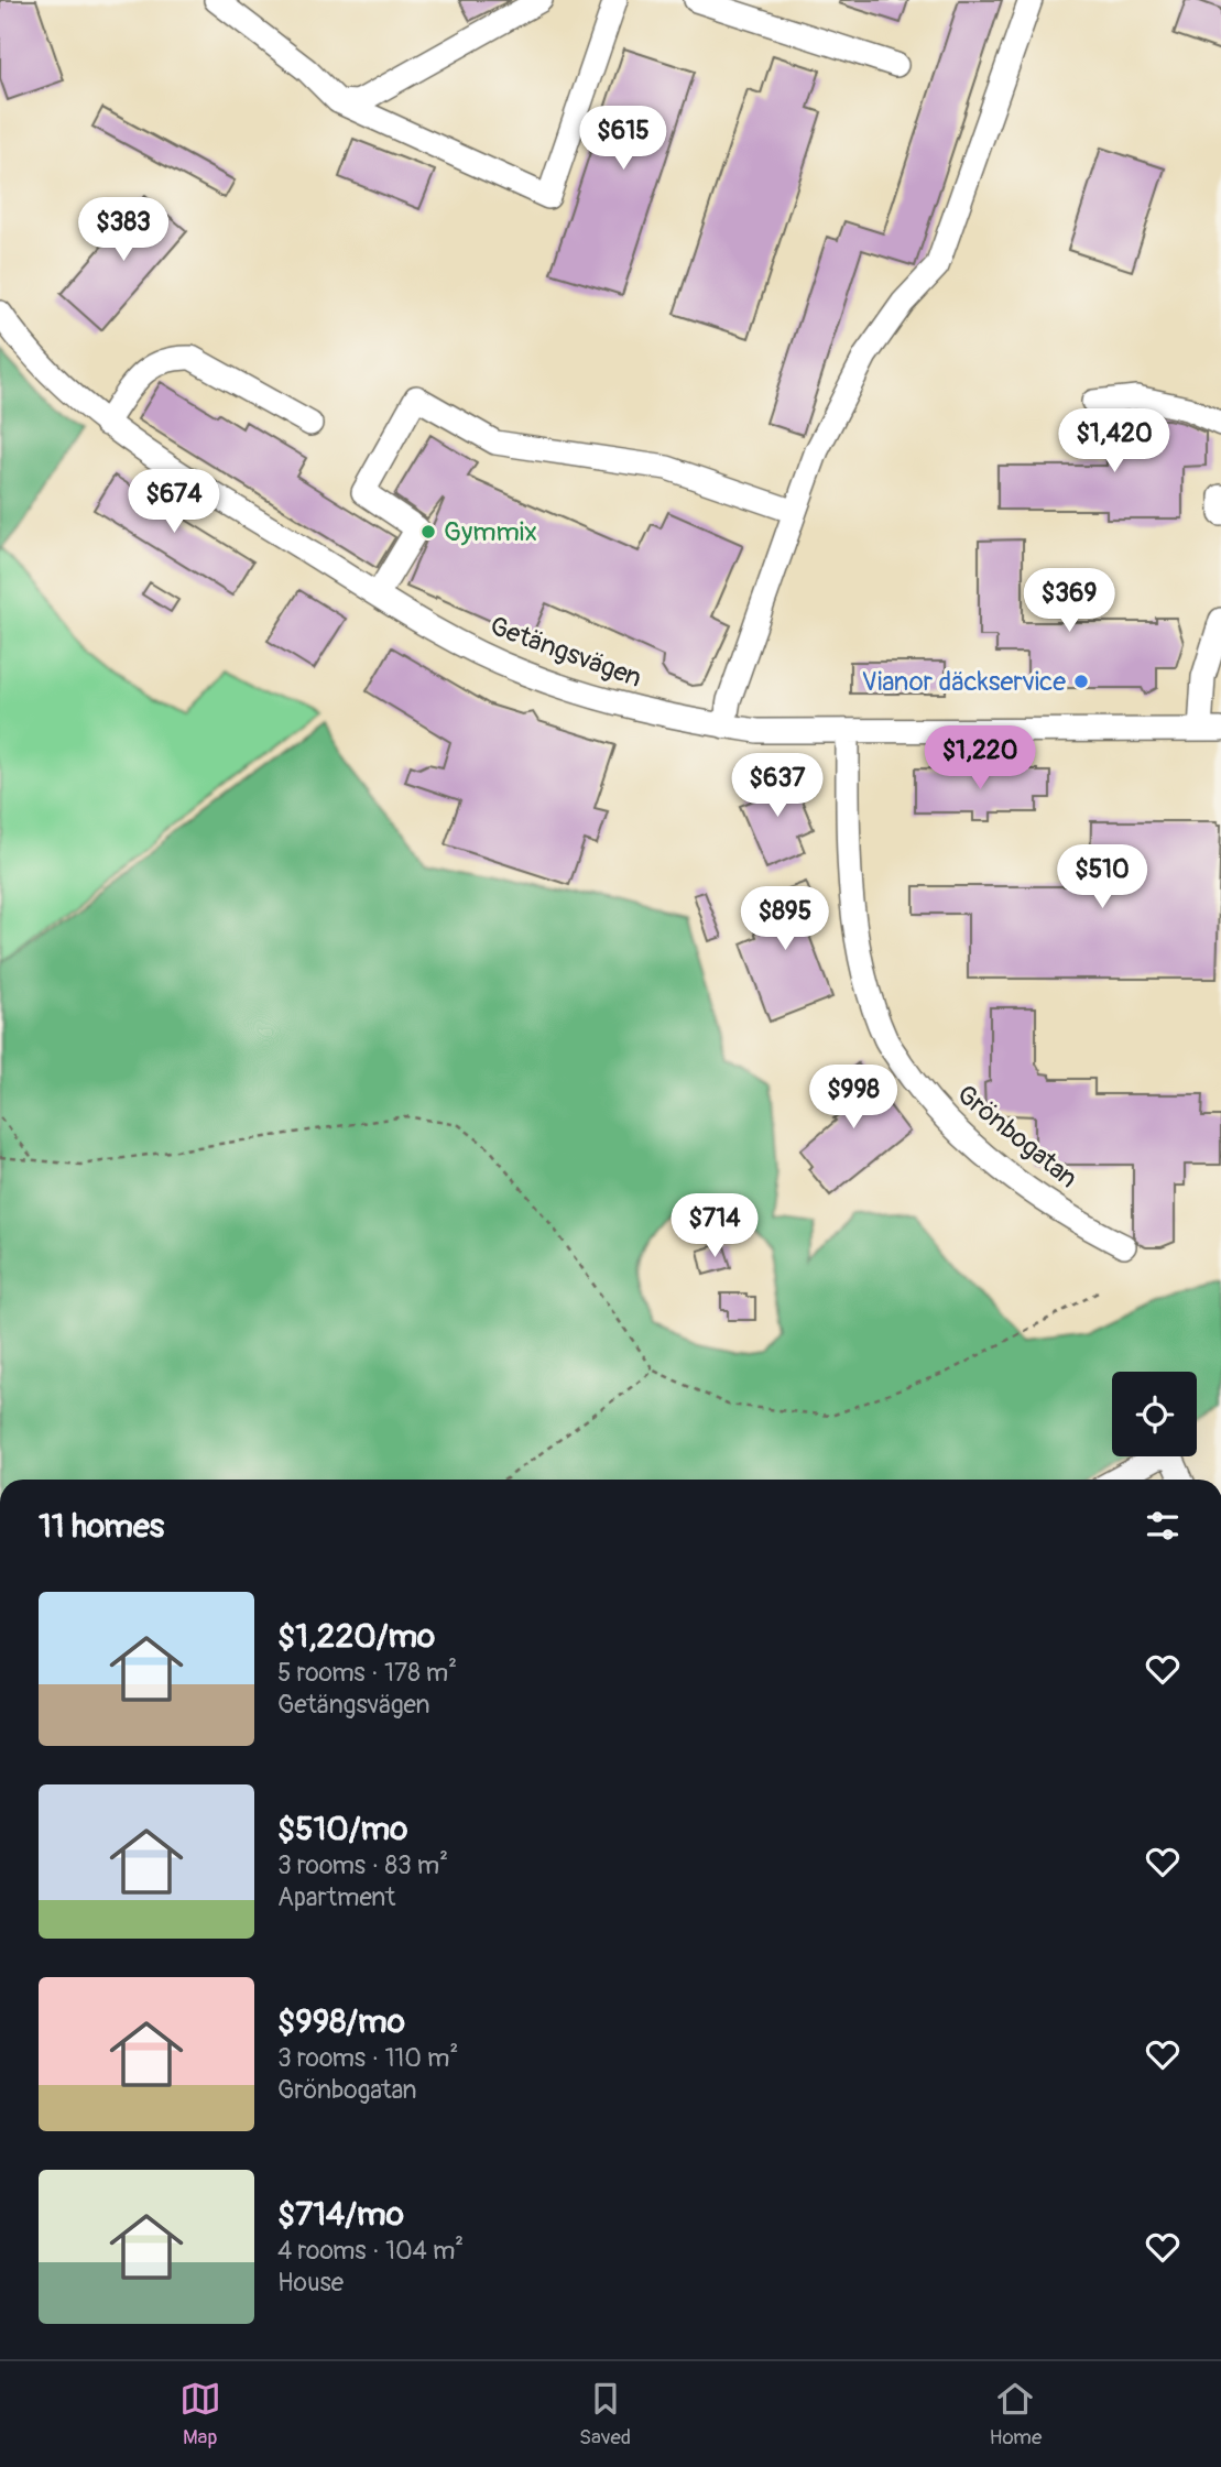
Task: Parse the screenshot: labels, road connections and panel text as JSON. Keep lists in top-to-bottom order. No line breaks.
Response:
{"streets":{"street":["Getängsvägen","Grönbogatan"]},"crossings":[["Getängsvägen","Grönbogatan"]],"places":["Gymmix","Vianor däckservice"],"page":{"price":["$615","$383","$1,420","$674","$369","$1,220","$637","$510","$895","$998","$714"],"heading":"11 homes","list":[{"name":"$1,220/mo","note":"5 rooms · 178 m² · Getängsvägen"},{"name":"$510/mo","note":"3 rooms · 83 m² · Apartment"},{"name":"$998/mo","note":"3 rooms · 110 m² · Grönbogatan"},{"name":"$714/mo","note":"4 rooms · 104 m² · House"}],"tabs":["Map","Saved","Home"]}}
